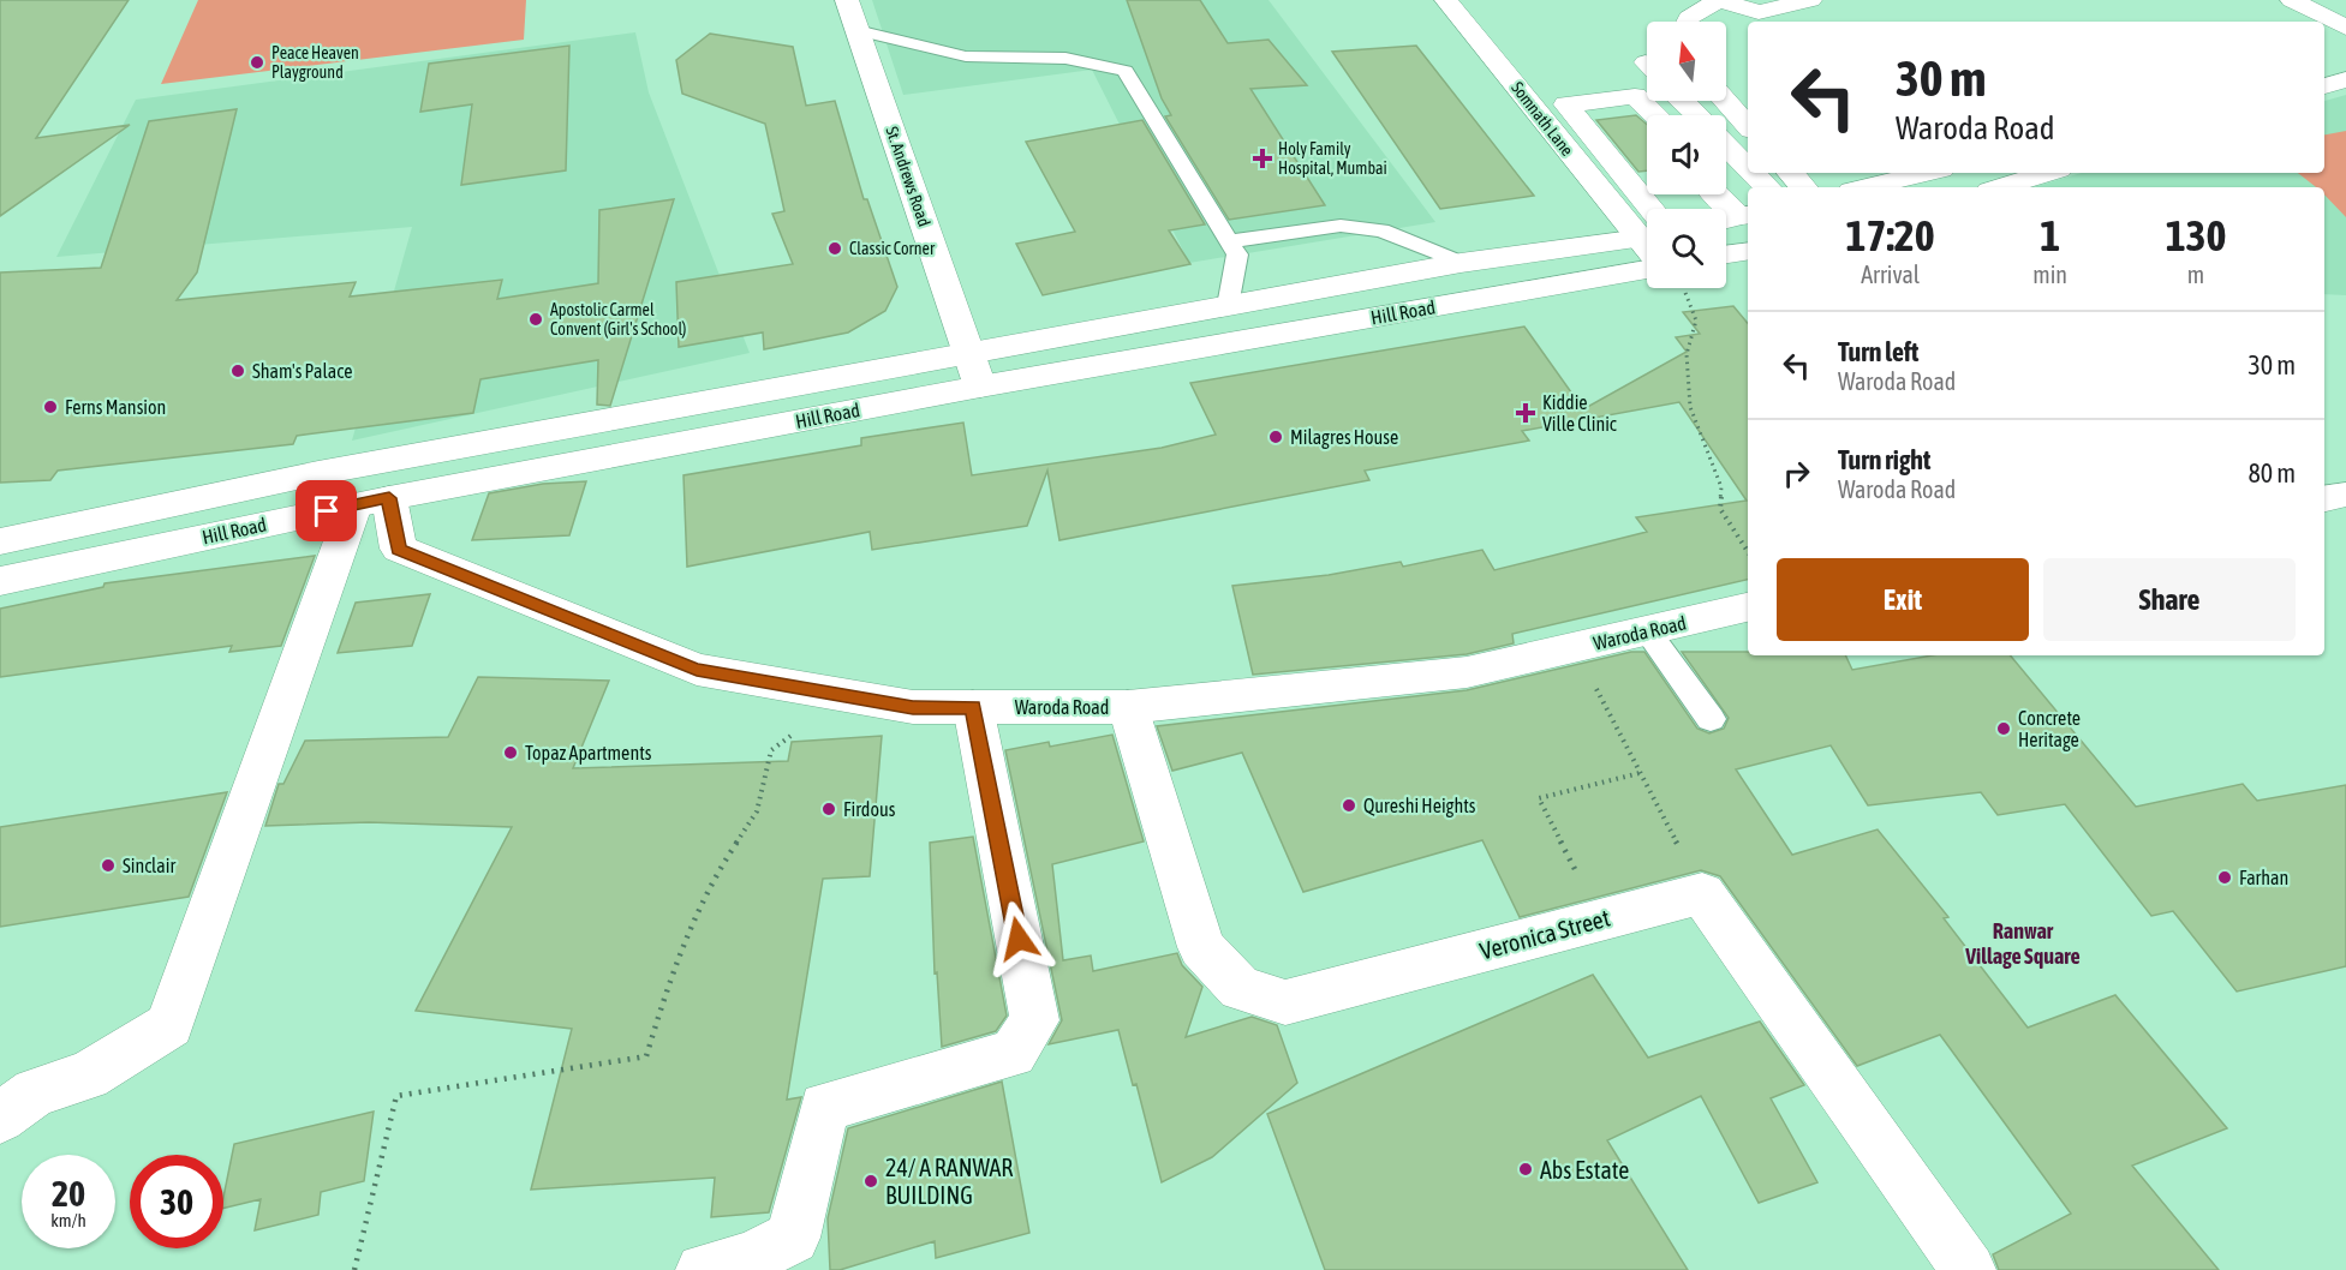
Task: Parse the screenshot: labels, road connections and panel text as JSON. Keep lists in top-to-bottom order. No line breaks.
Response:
{"streets":{"street":["Somnath Lane","St. Andrews Road","Hill Road","Waroda Road","Veronica Street"]},"crossings":[["St. Andrews Road","Hill Road"],["Hill Road","Waroda Road"],["Waroda Road","Veronica Street"]],"districts":["Ranwar Village Square"],"places":{"other":["Peace Heaven Playground","Classic Corner","Apostolic Carmel Convent (Girl's School)","Sham's Palace","Ferns Mansion","Milagres House","Concrete Heritage","Topaz Apartments","Qureshi Heights","Firdous","Sinclair","Farhan","Abs Estate","24/ A RANWAR BUILDING"],"health":["Holy Family Hospital, Mumbai","Kiddie Ville Clinic"]},"north":"top","page":{"turn":["30 m","Waroda Road"],"eta":["17:20","Arrival","1","min","130","m"],"list":[{"name":"Turn left","note":"Waroda Road","value":"30 m"},{"name":"Turn right","note":"Waroda Road","value":"80 m"}],"buttons":["Exit","Share"],"speed":"20 km/h","limit":"30"}}
